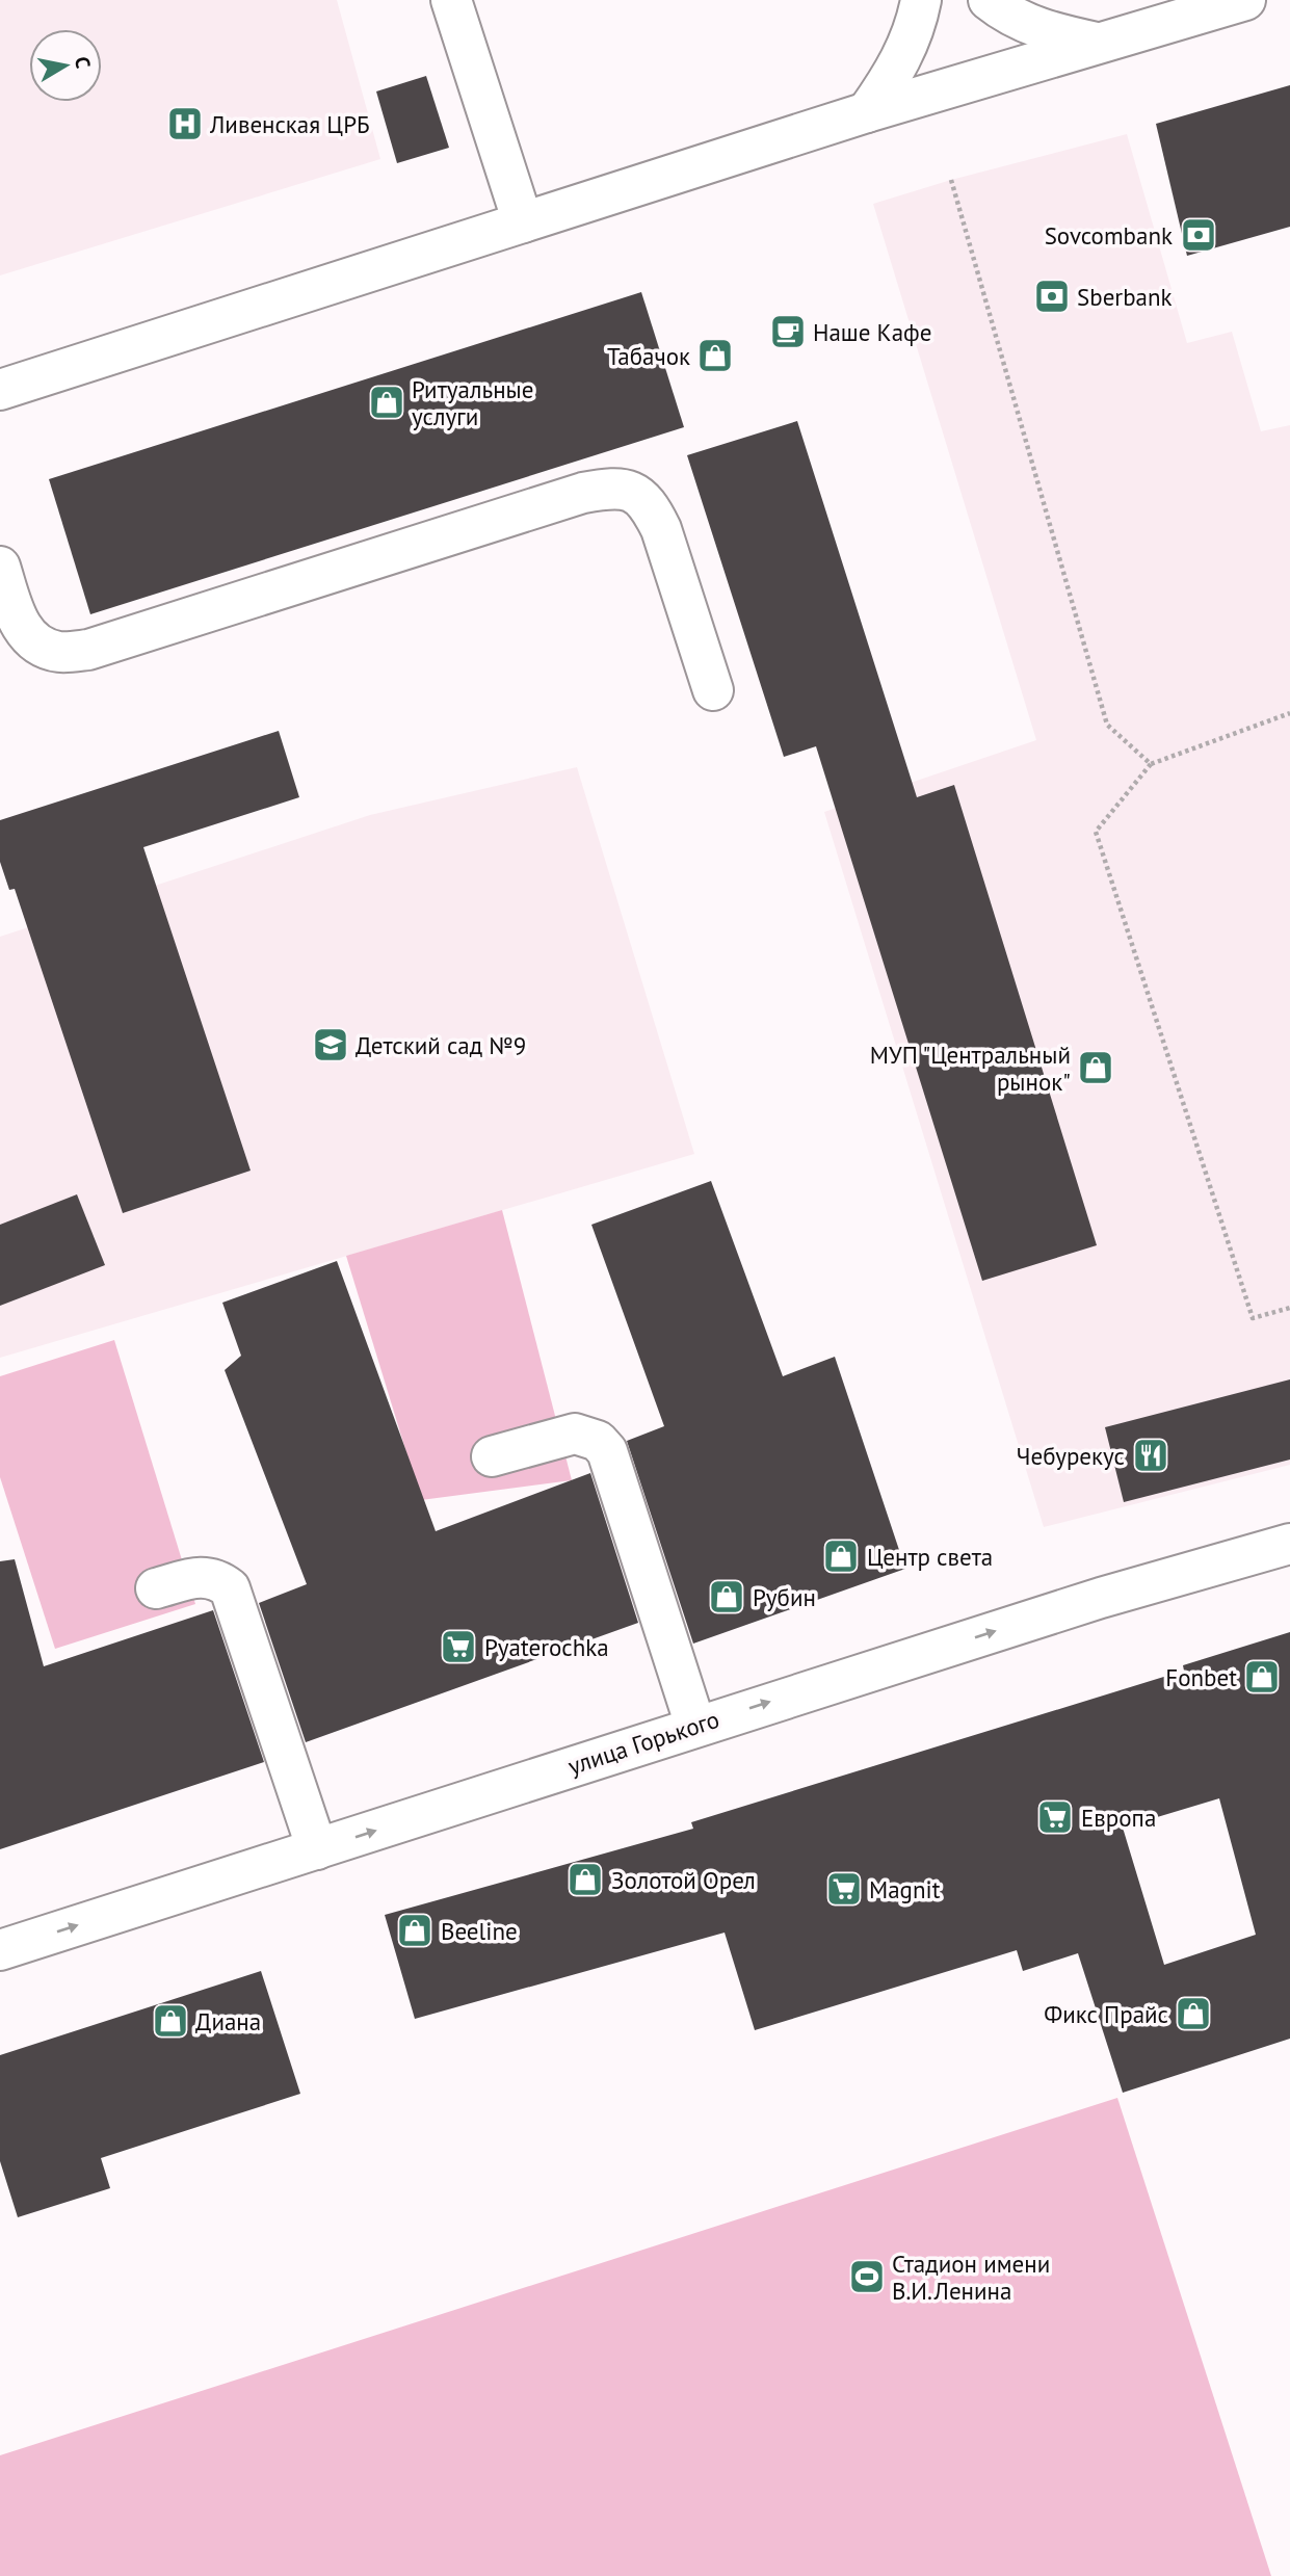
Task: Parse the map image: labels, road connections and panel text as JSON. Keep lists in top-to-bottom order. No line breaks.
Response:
{"streets":{"street":["улица Горького"]},"one_way":["улица Горького"],"places":{"hospital":["Ливенская ЦРБ"],"bank":["Sovcombank","Sberbank"],"cafe":["Наше Кафе"],"shop":["Табачок","Ритуальные услуги","МУП \"Центральный рынок\"","Центр света","Рубин","Fonbet","Золотой Орел","Beeline","Фикс Прайс","Диана"],"school or university":["Детский сад №9"],"restaurant":["Чебурекус"],"supermarket":["Pyaterochka","Европа","Magnit"],"sports":["Стадион имени В.И.Ленина"]},"north":"right"}
